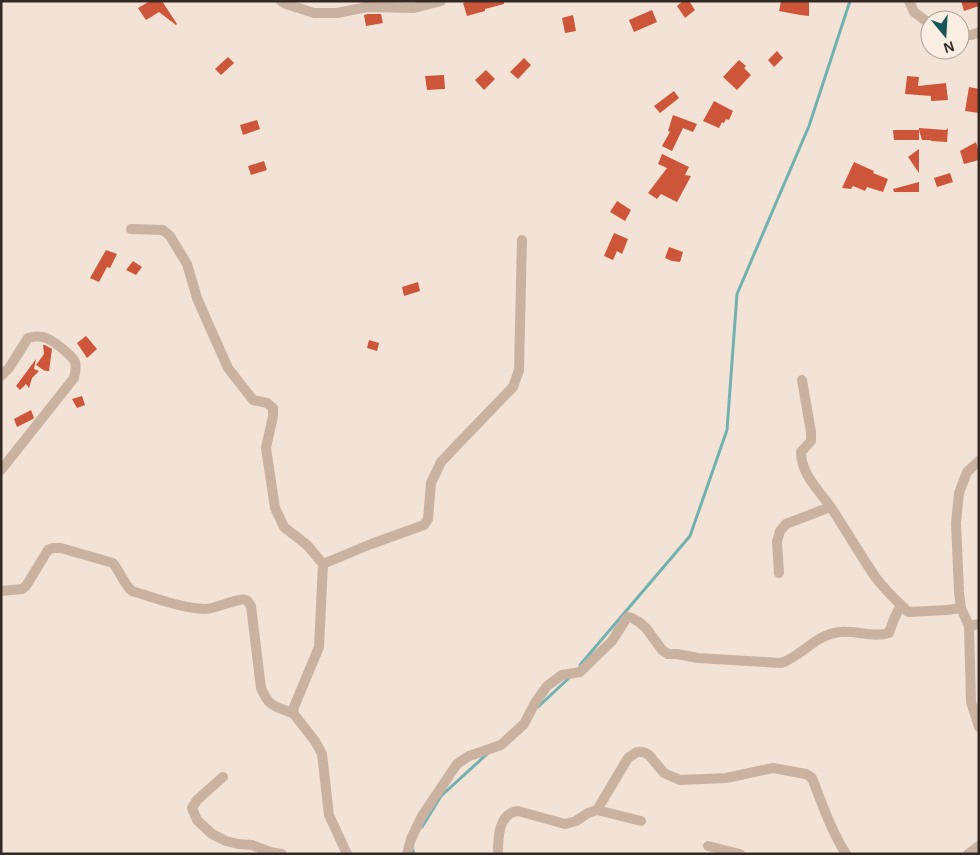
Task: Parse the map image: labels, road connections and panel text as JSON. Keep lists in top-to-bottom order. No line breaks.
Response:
{"north":"bottom"}
